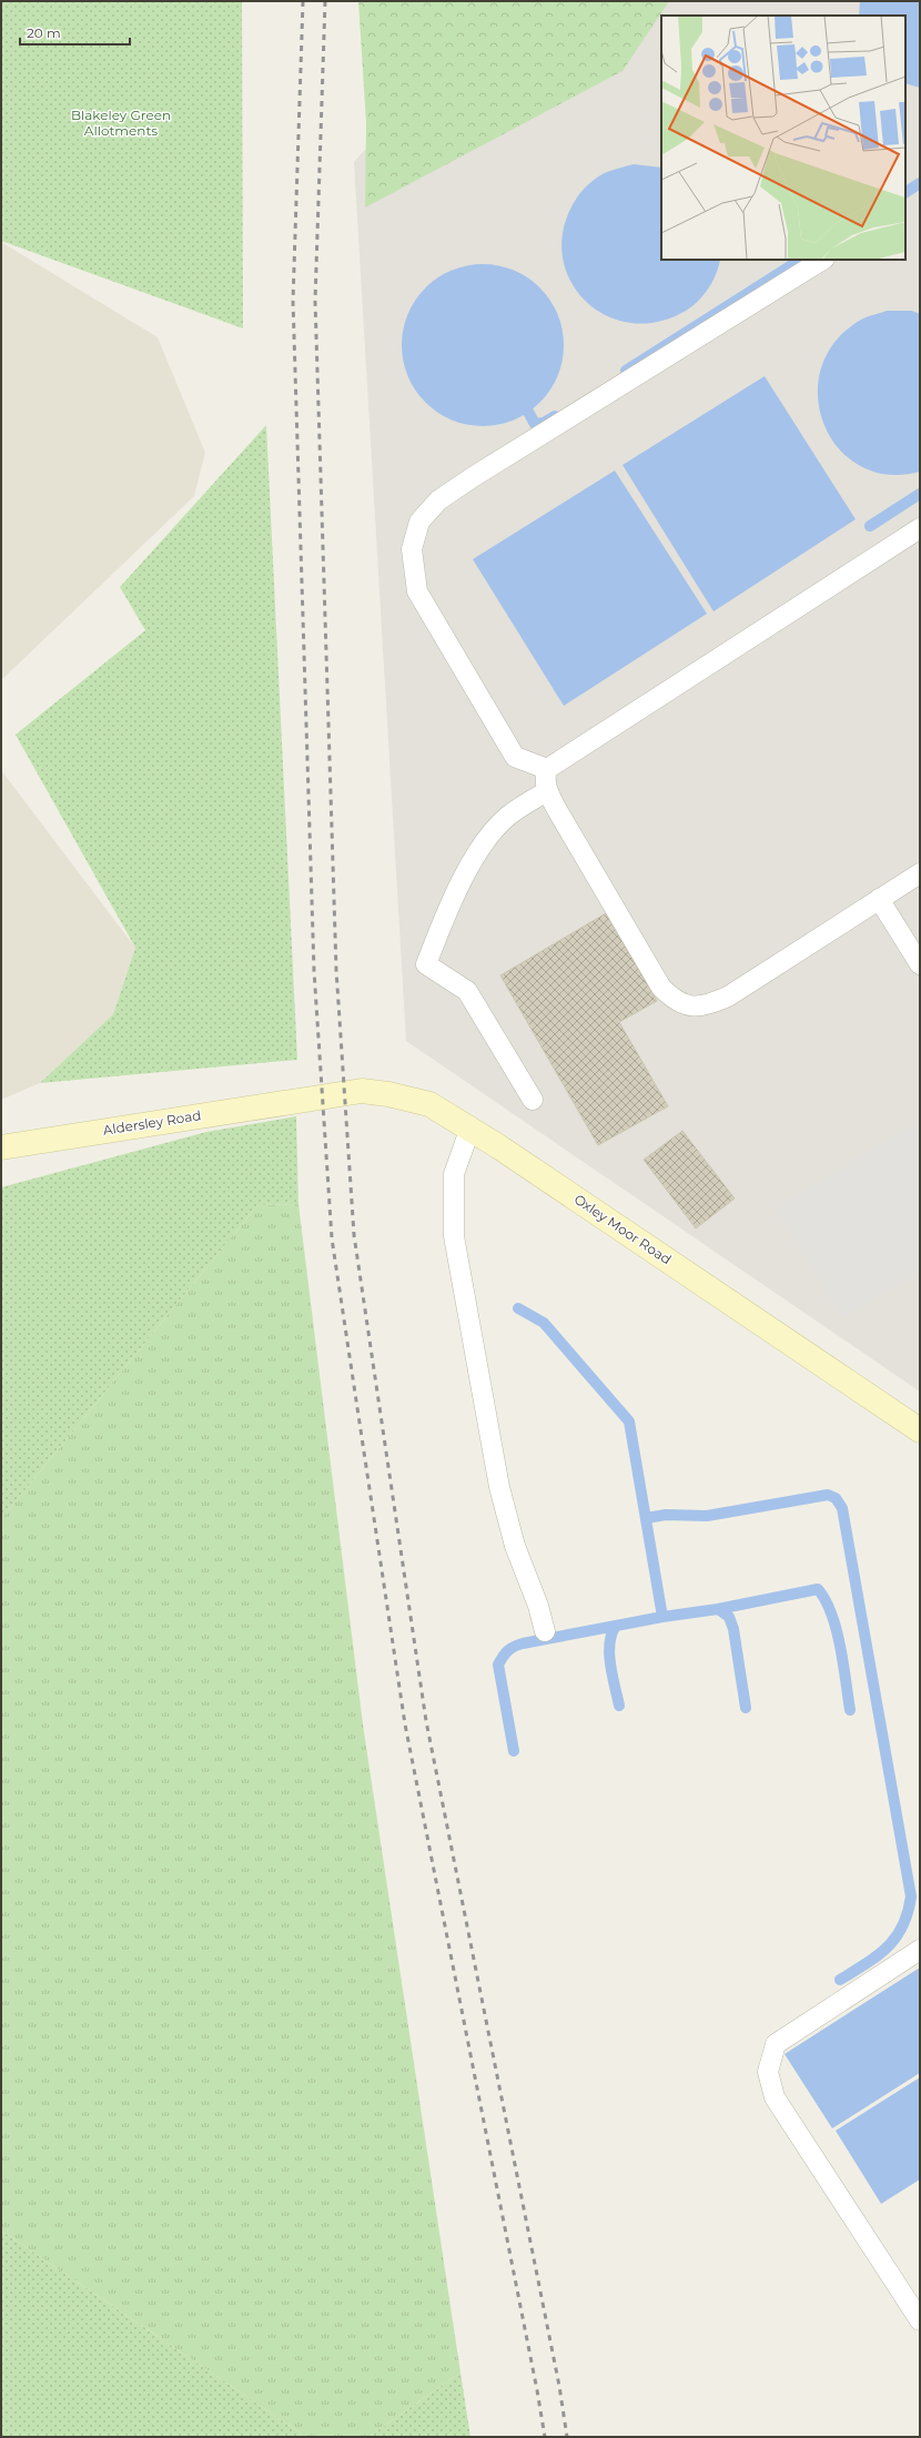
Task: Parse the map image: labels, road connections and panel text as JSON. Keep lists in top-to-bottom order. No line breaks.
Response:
{"streets":{"street":["Aldersley Road","Oxley Moor Road"]},"crossings":[["Aldersley Road","Oxley Moor Road"]],"parks":["Blakeley Green Allotments"],"scale_bar":"20 m"}
